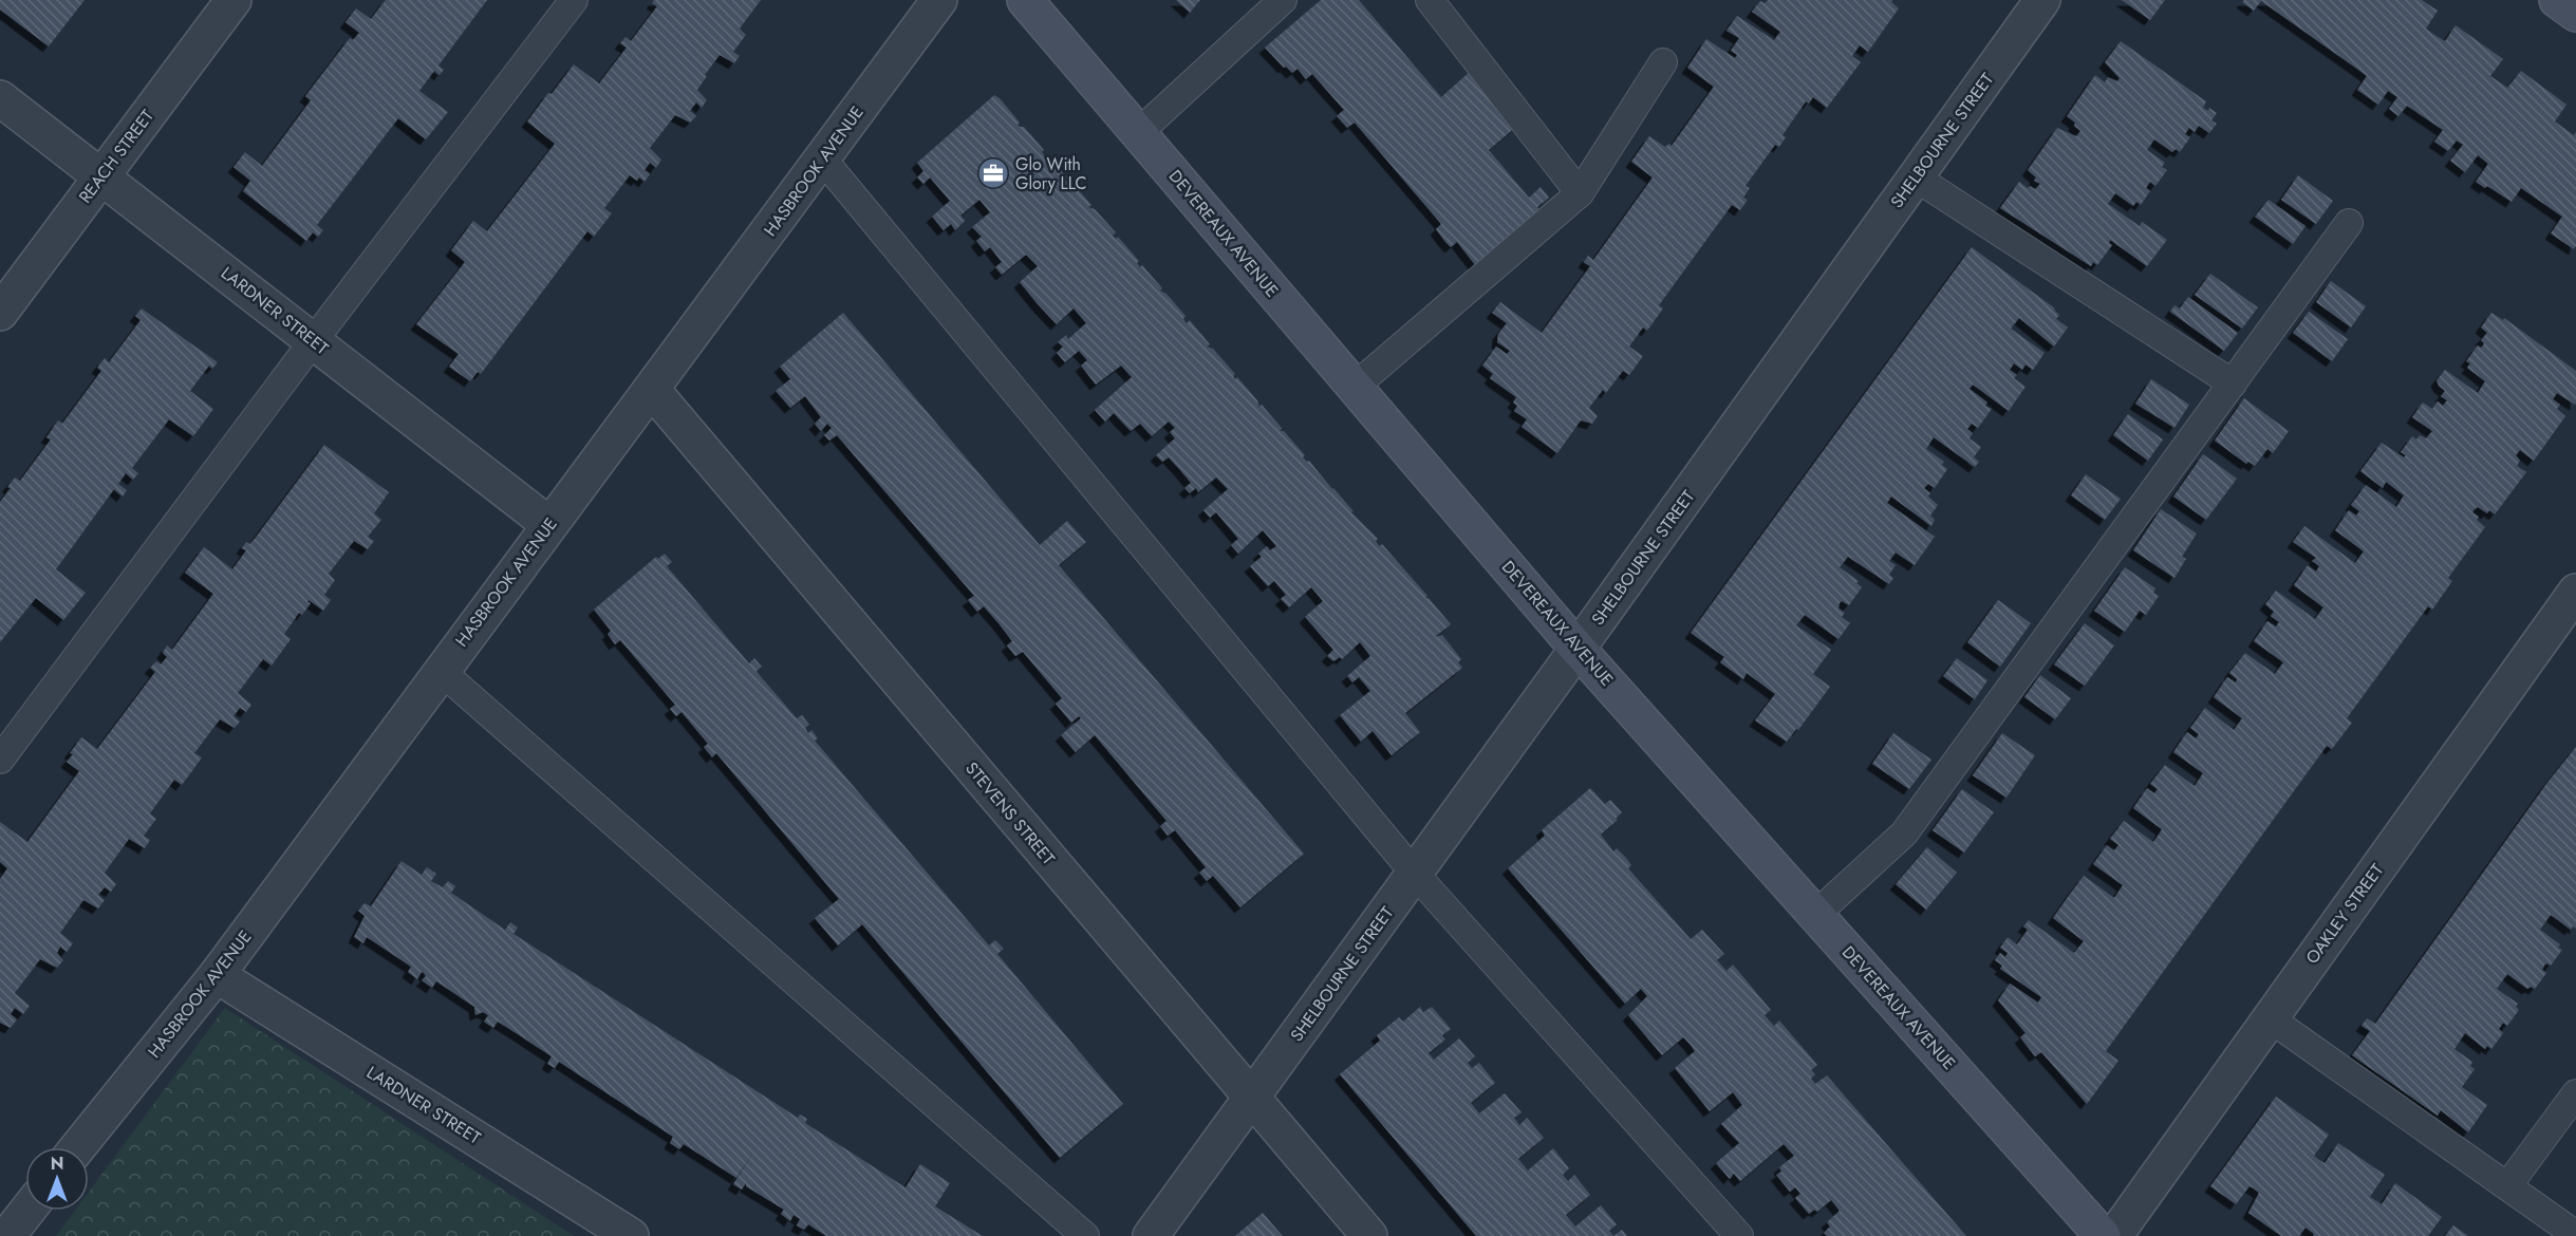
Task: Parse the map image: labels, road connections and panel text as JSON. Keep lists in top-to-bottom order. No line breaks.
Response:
{"streets":{"street":["SHELBOURNE STREET","REACH STREET","HASBROOK AVENUE","DEVEREAUX AVENUE","LARDNER STREET","STEVENS STREET","OAKLEY STREET"]},"crossings":[["SHELBOURNE STREET","DEVEREAUX AVENUE"],["SHELBOURNE STREET","STEVENS STREET"],["REACH STREET","LARDNER STREET"],["HASBROOK AVENUE","LARDNER STREET"],["HASBROOK AVENUE","STEVENS STREET"]],"places":{"office":["Glo With Glory LLC"]},"north":"top"}
